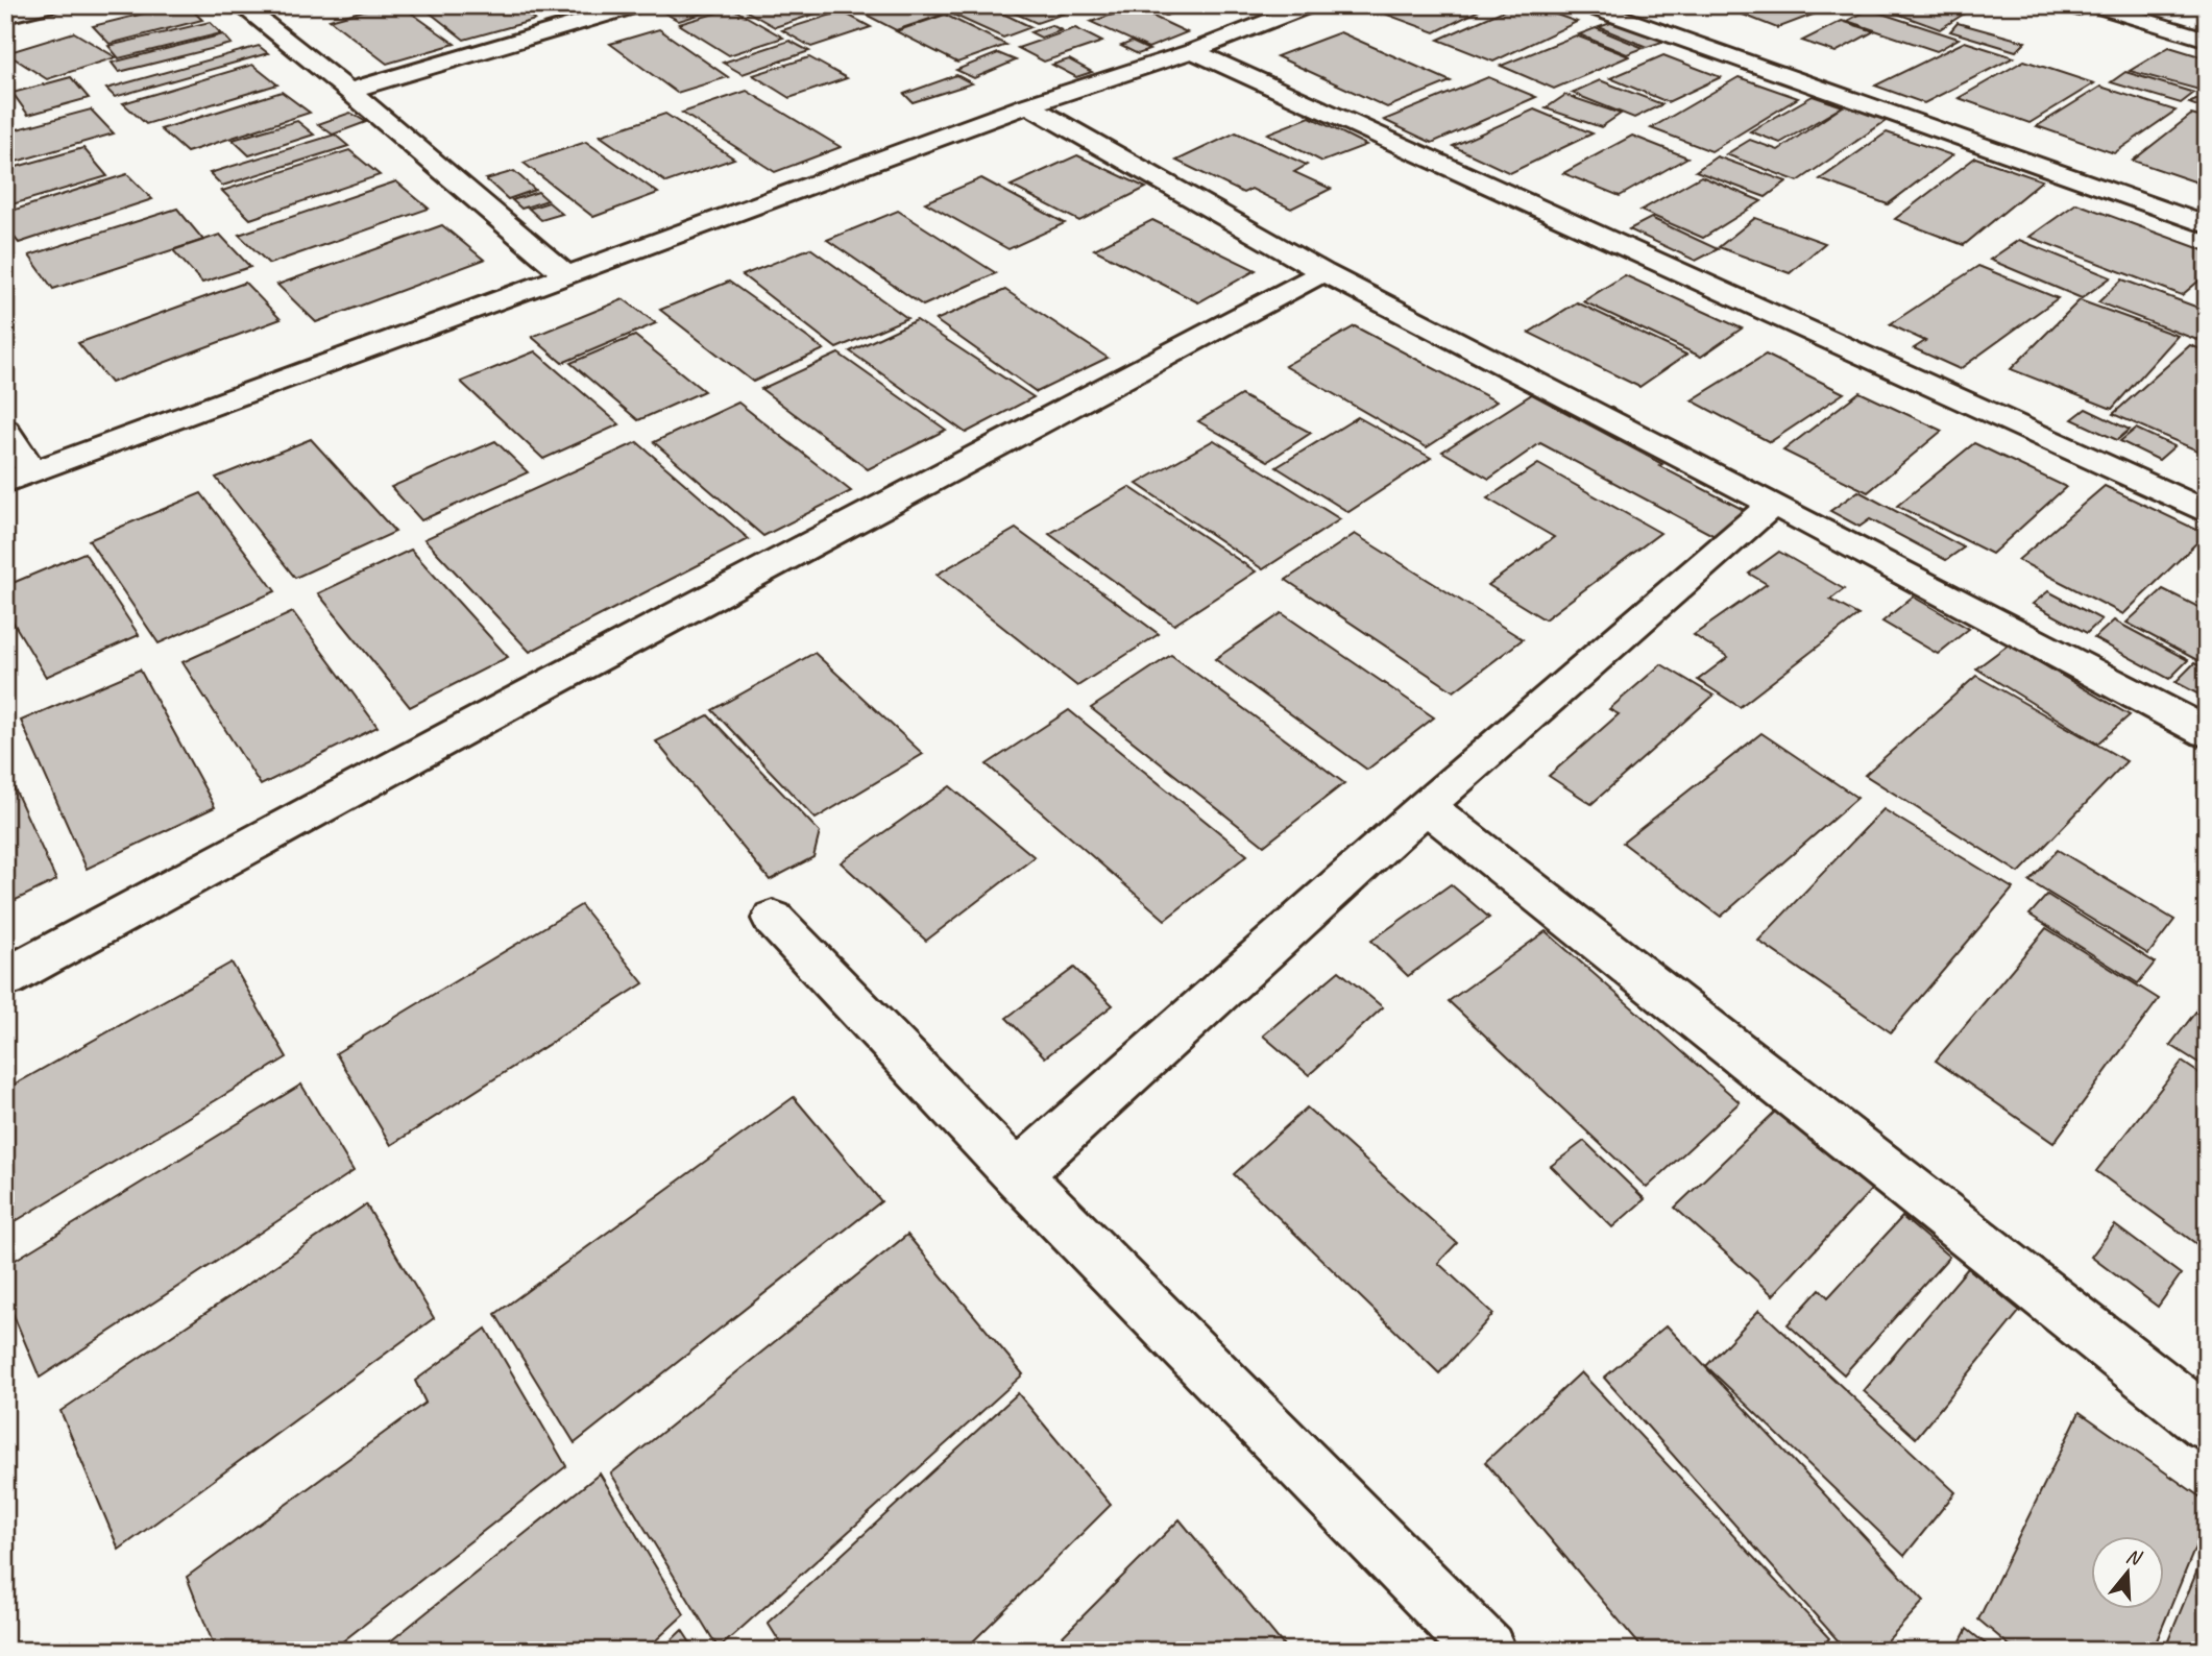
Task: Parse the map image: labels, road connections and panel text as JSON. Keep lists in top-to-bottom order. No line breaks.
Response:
{"north":"top"}
